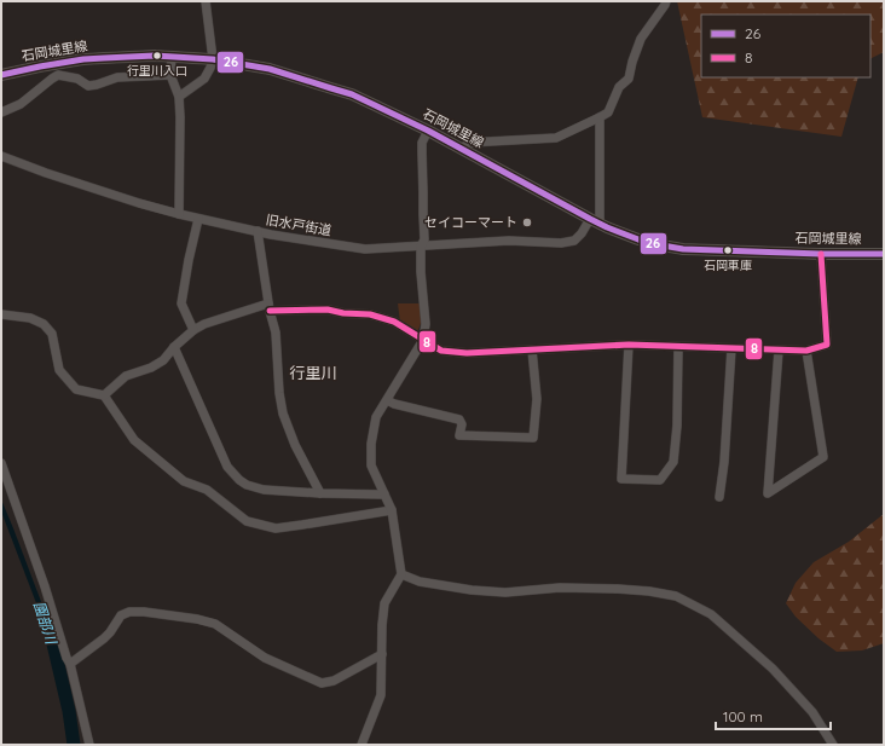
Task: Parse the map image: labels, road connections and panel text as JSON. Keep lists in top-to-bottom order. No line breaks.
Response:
{"streets":{"main road":["石岡城里線"],"street":["旧水戸街道"]},"crossings":[["石岡城里線","旧水戸街道"]],"districts":["行里川"],"water":["園部川"],"places":["行里川入口","セイコーマート","石岡車庫"],"lines":["transit line 26","transit line 8"],"legend":["26","8"],"scale_bar":"100 m"}
